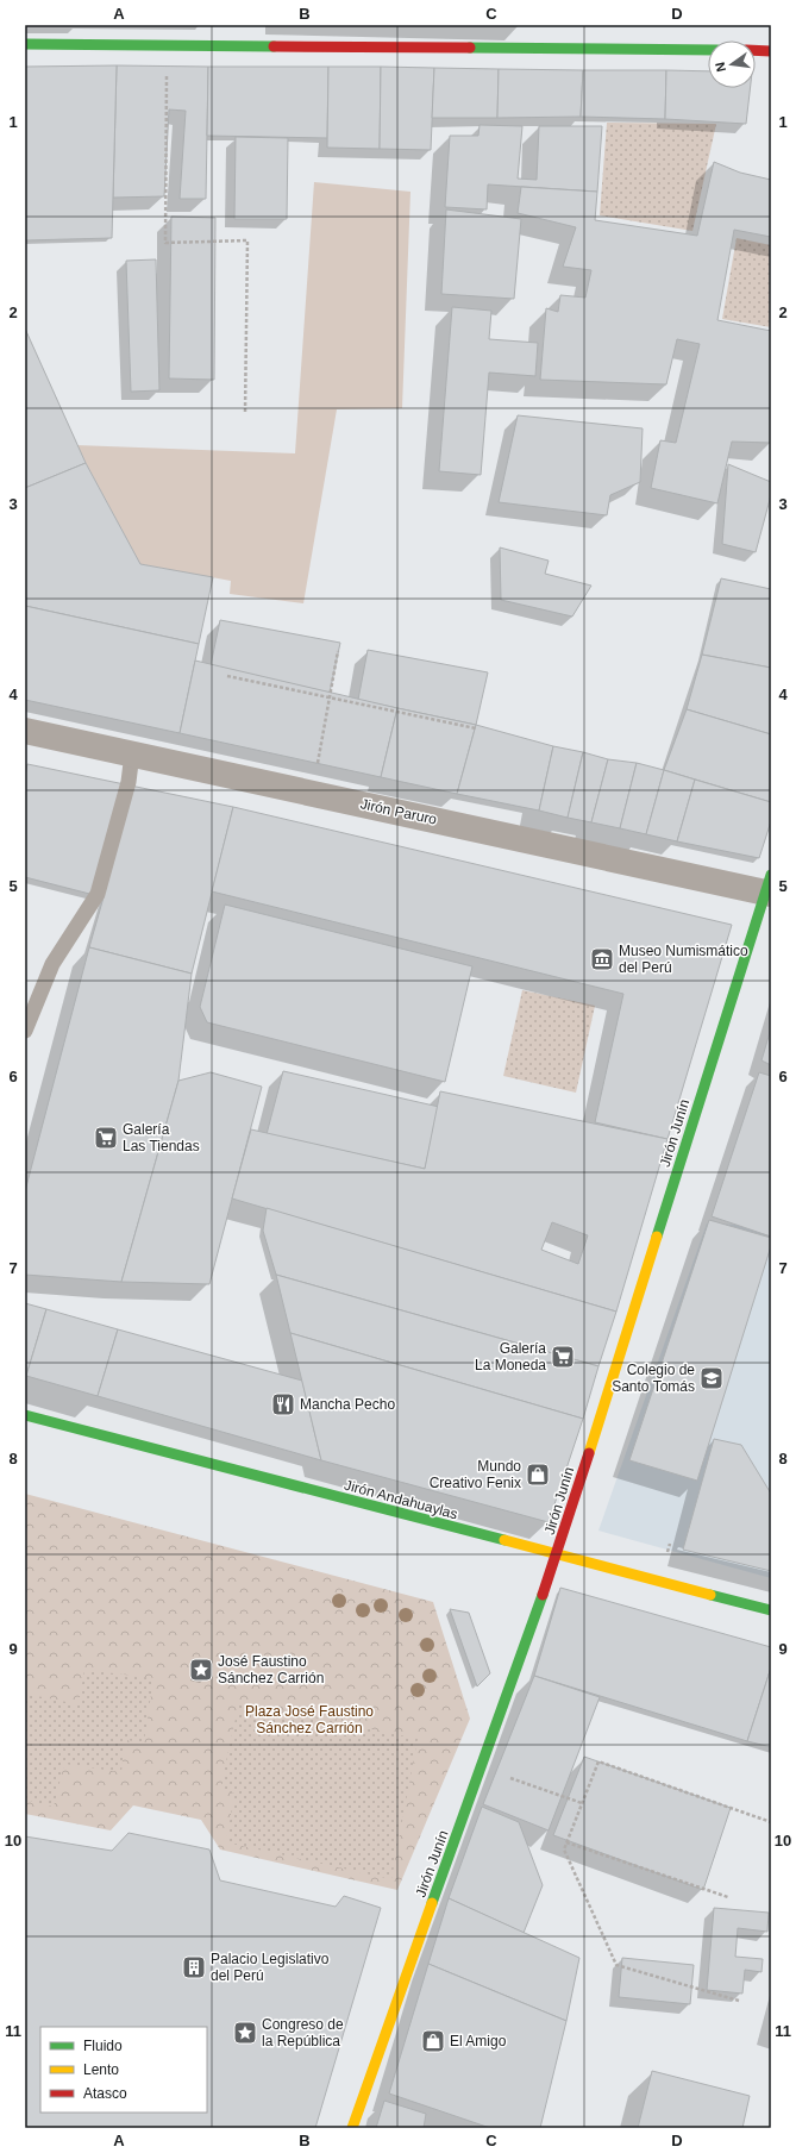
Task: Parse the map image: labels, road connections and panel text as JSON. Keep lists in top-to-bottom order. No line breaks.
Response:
{"streets":{"street":["Jirón Paruro","Jirón Junín","Jirón Andahuaylas"]},"crossings":[["Jirón Paruro","Jirón Junín"],["Jirón Junín","Jirón Andahuaylas"]],"parks":["Plaza José Faustino Sánchez Carrión"],"places":{"museum":["Museo Numismático del Perú"],"supermarket":["Galería Las Tiendas","Galería La Moneda"],"school or university":["Colegio de Santo Tomás"],"restaurant":["Mancha Pecho"],"shop":["Mundo Creativo Fenix","El Amigo"],"place":["José Faustino Sánchez Carrión","Congreso de la República"],"building":["Palacio Legislativo del Perú"]},"legend":["Fluido","Lento","Atasco"],"north":"left","grid":{"columns":["A","B","C","D"],"rows":["1","2","3","4","5","6","7","8","9","10","11"]}}
